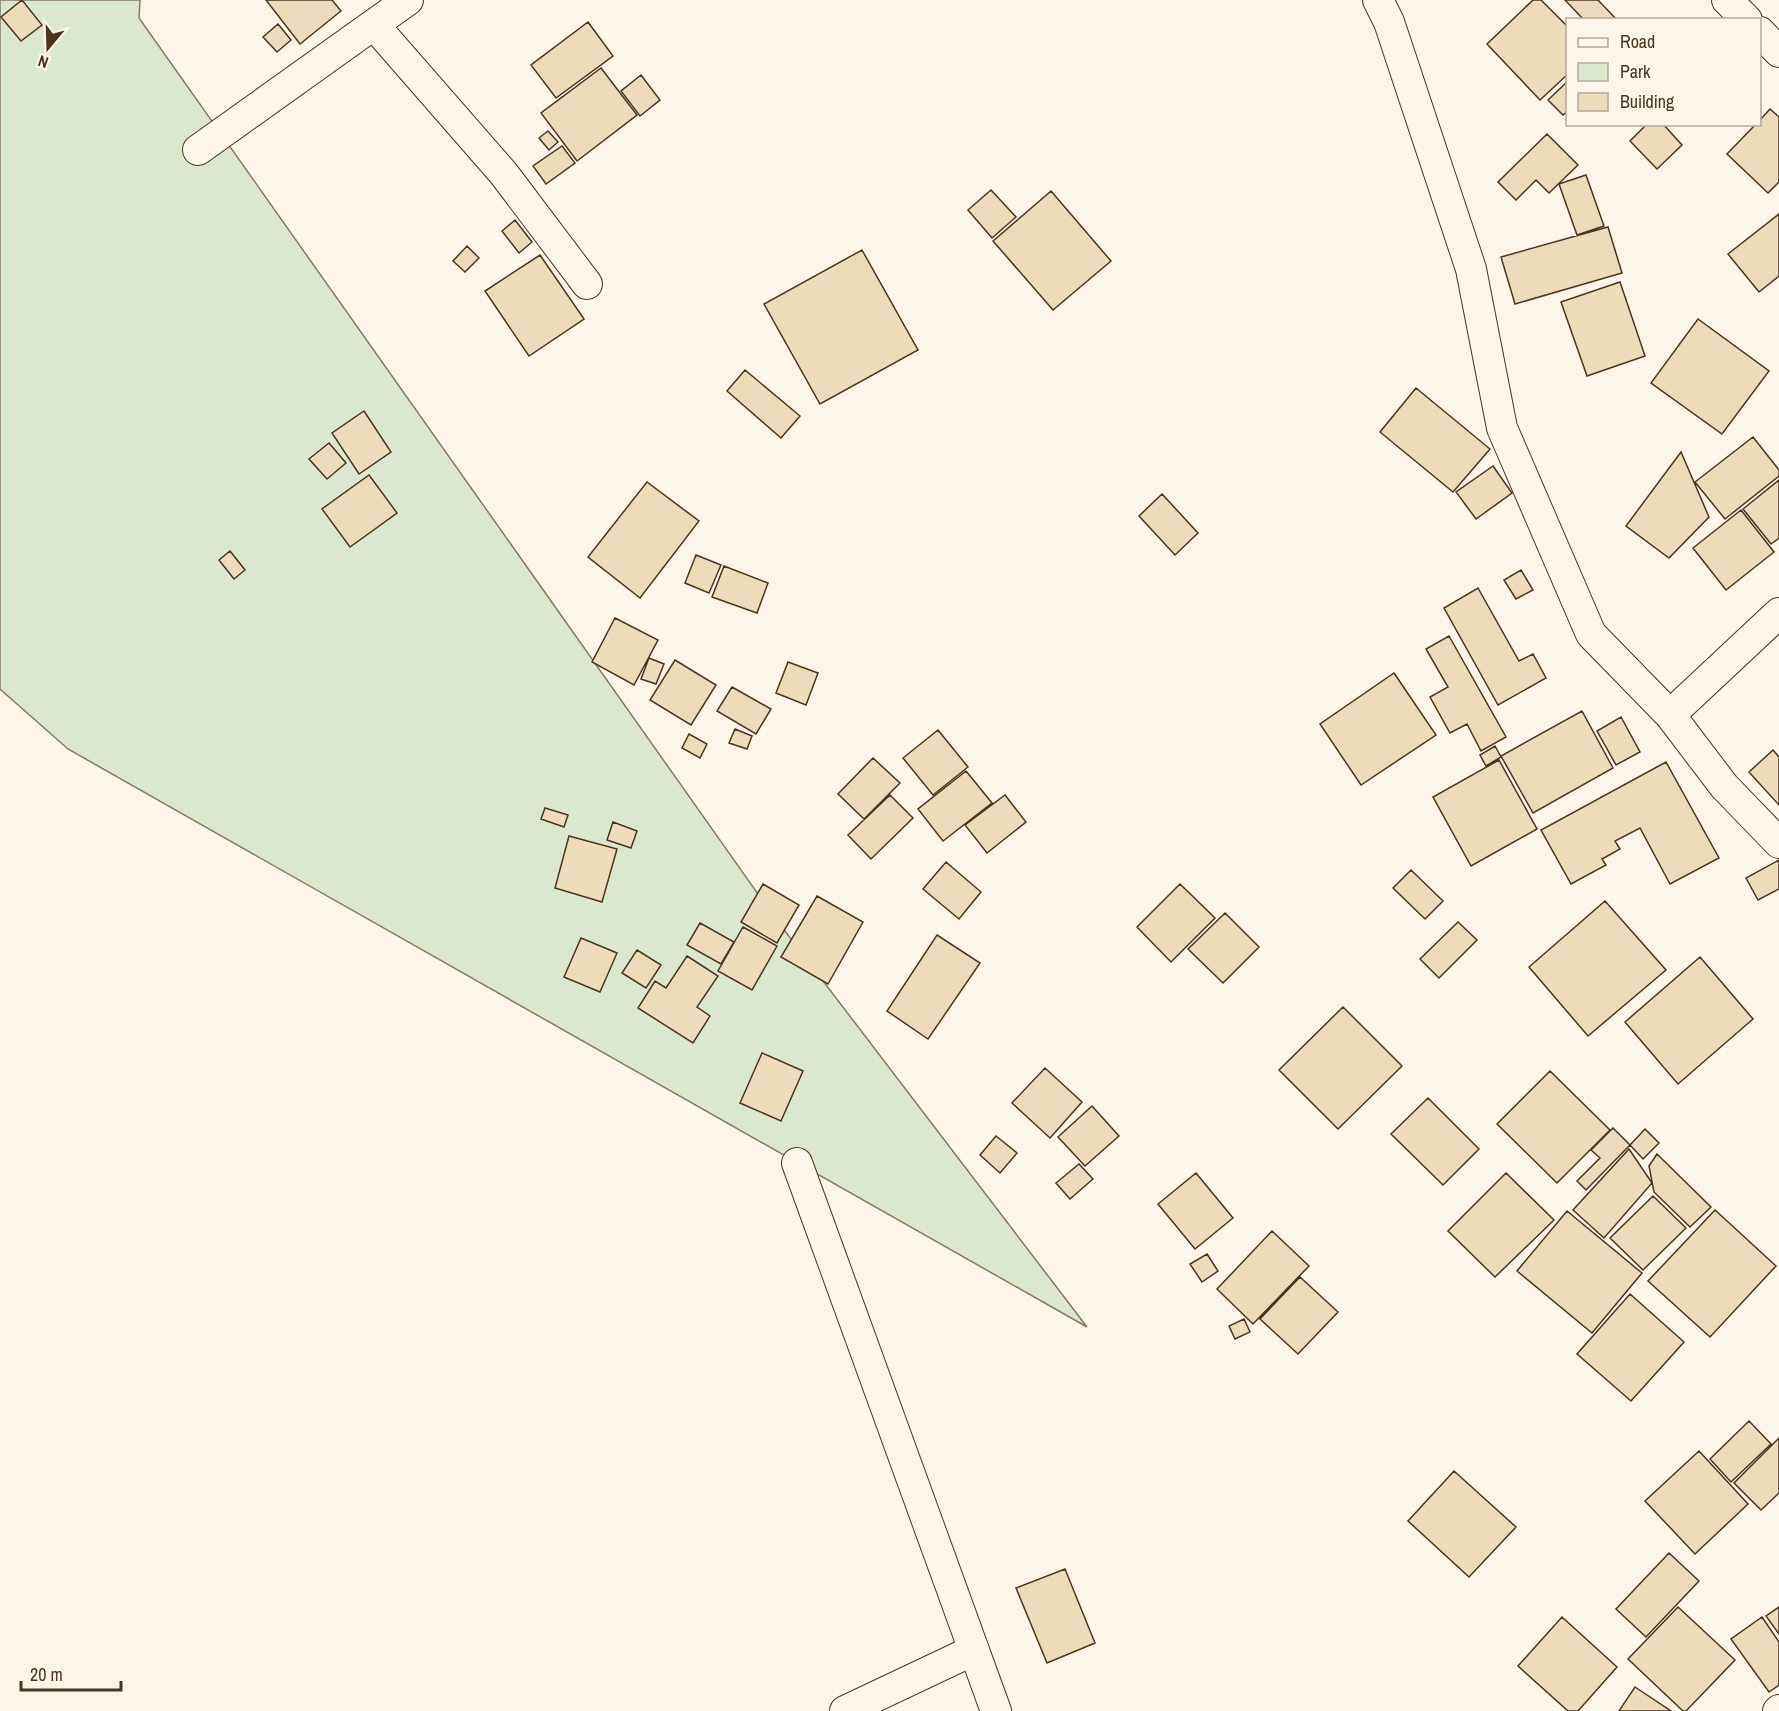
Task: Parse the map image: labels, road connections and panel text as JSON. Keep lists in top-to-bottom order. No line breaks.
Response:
{"legend":["Road","Park","Building"],"scale_bar":"20 m","north":"bottom"}
